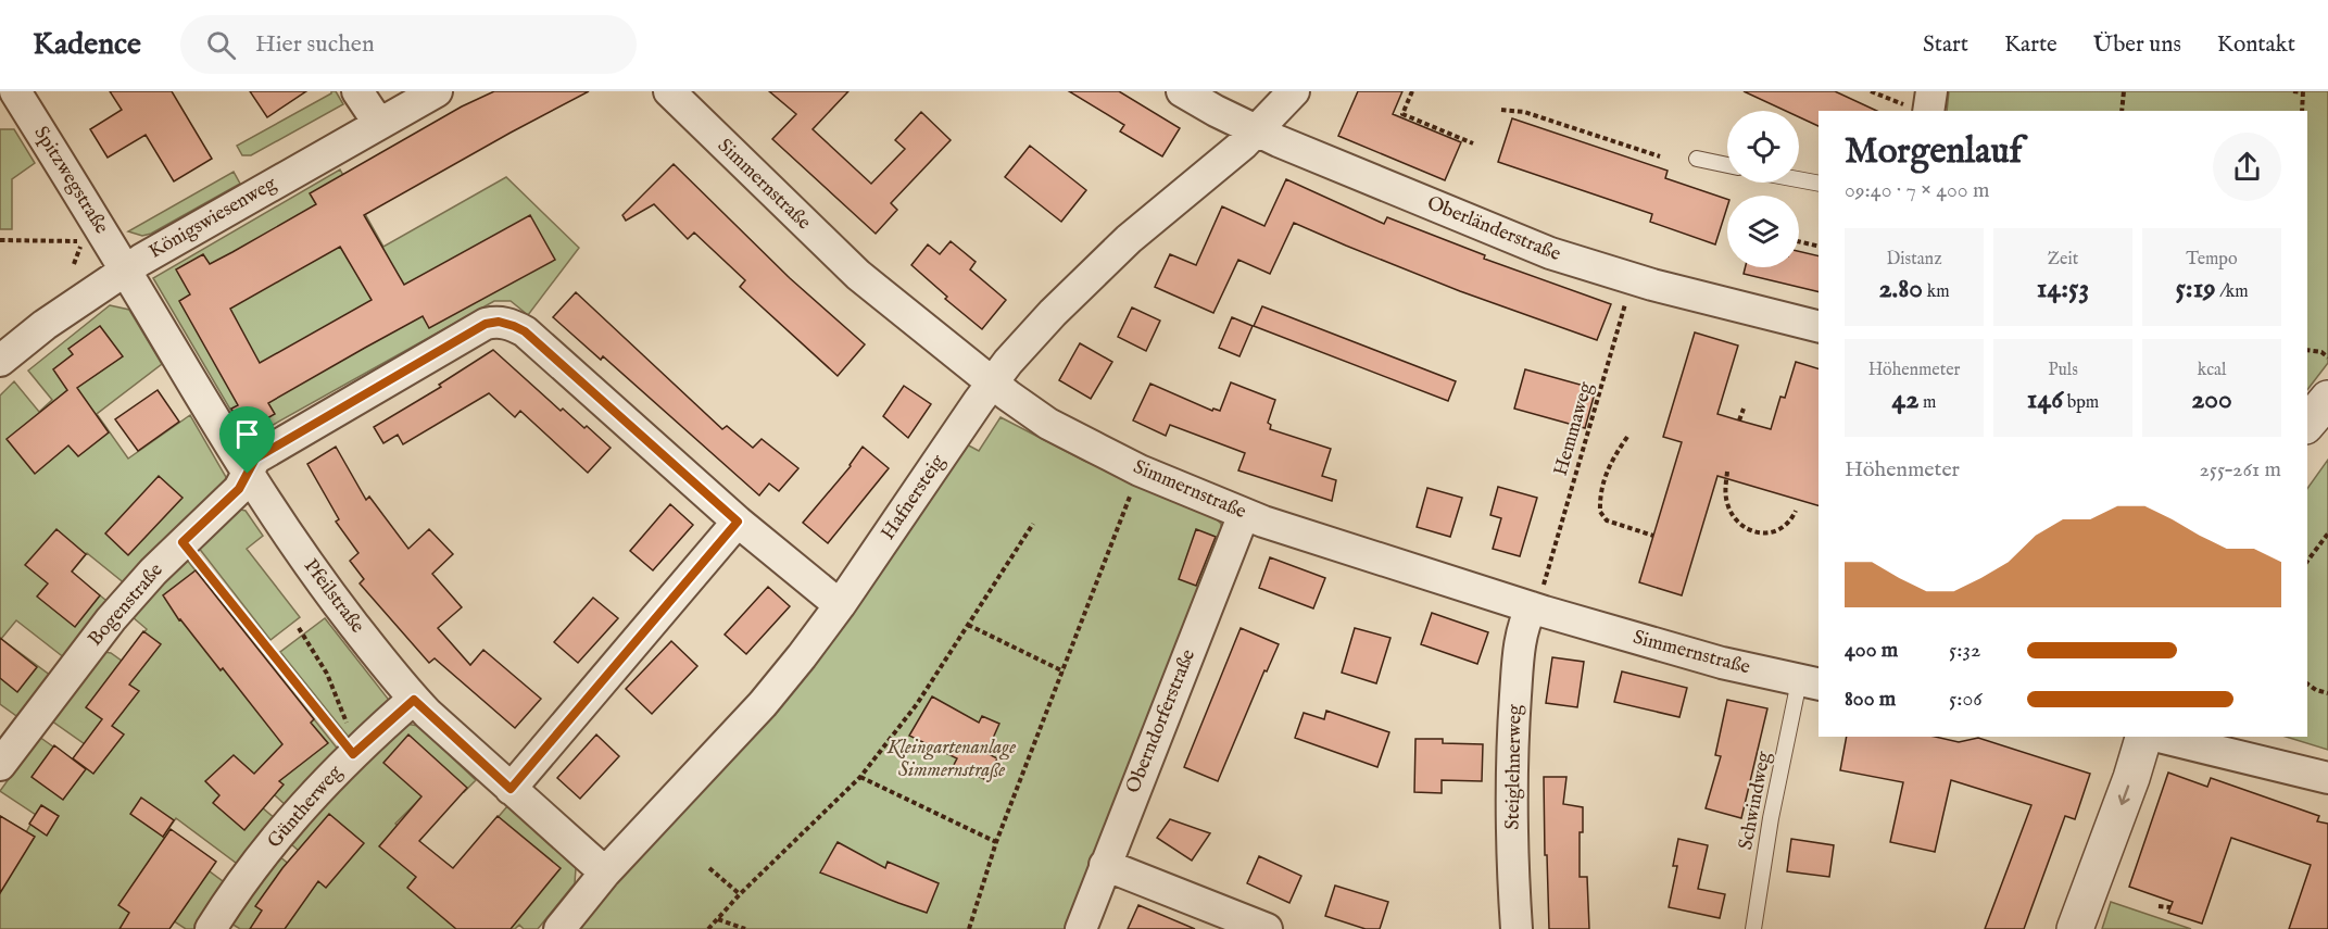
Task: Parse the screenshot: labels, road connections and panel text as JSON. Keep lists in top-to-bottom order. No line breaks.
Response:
{"streets":{"street":["Spitzwegstraße","Simmernstraße","Königswiesenweg","Oberländerstraße","Hafnersteig","Pfeilstraße","Bogenstraße","Oberndorferstraße","Steiglehnerweg","Güntherweg"],"lane":["Schwindweg"],"path":["Hemmaweg"]},"crossings":[["Spitzwegstraße","Königswiesenweg"],["Spitzwegstraße","Pfeilstraße"],["Simmernstraße","Hemmaweg"],["Simmernstraße","Hafnersteig"],["Simmernstraße","Oberndorferstraße"],["Simmernstraße","Steiglehnerweg"],["Simmernstraße","Schwindweg"],["Königswiesenweg","Pfeilstraße"],["Oberländerstraße","Hemmaweg"],["Oberländerstraße","Hafnersteig"],["Hemmaweg","Steiglehnerweg"],["Hafnersteig","Pfeilstraße"],["Hafnersteig","Bogenstraße"],["Pfeilstraße","Bogenstraße"],["Pfeilstraße","Güntherweg"]],"parks":["Kleingartenanlage Simmernstraße"],"page":{"header":"Kadence","search":"Hier suchen","nav":["Start","Karte","Über uns","Kontakt"],"heading":["Morgenlauf","09:40 · 7 × 400 m"],"stats":[["Distanz","2.80 km"],["Zeit","14:53"],["Tempo","5:19 /km"],["Höhenmeter","42 m"],["Puls","146 bpm"],["kcal","200"]],"chart":["Höhenmeter","255–261 m"],"list":[{"name":"400 m","note":"5:32"},{"name":"800 m","note":"5:06"}]}}
